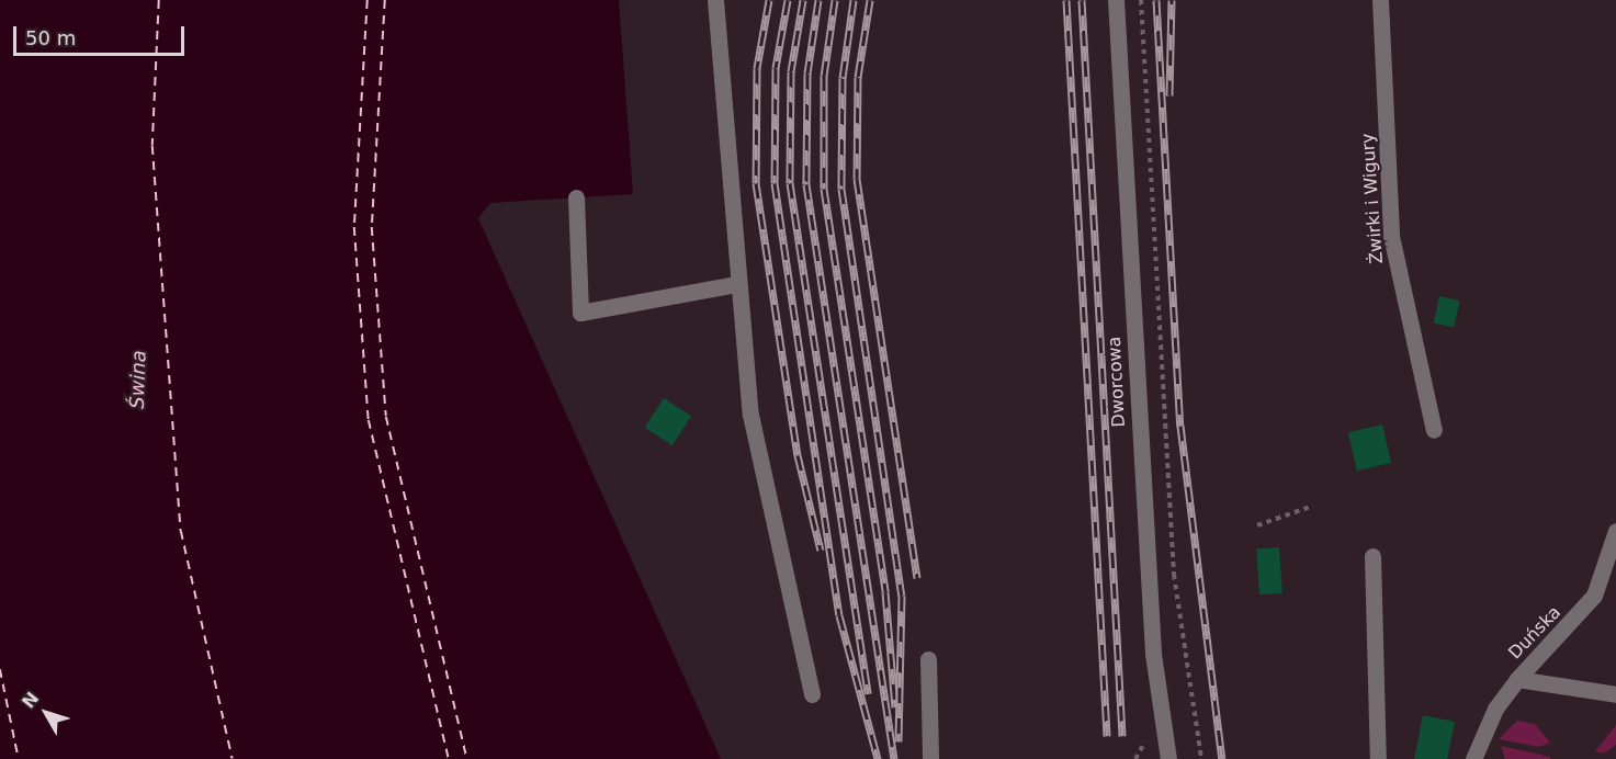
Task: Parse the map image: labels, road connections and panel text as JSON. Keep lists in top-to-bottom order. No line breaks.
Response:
{"streets":{"street":["Żwirki i Wigury","Dworcowa","Duńska"]},"water":["Świna"],"scale_bar":"50 m","north":"top left"}
